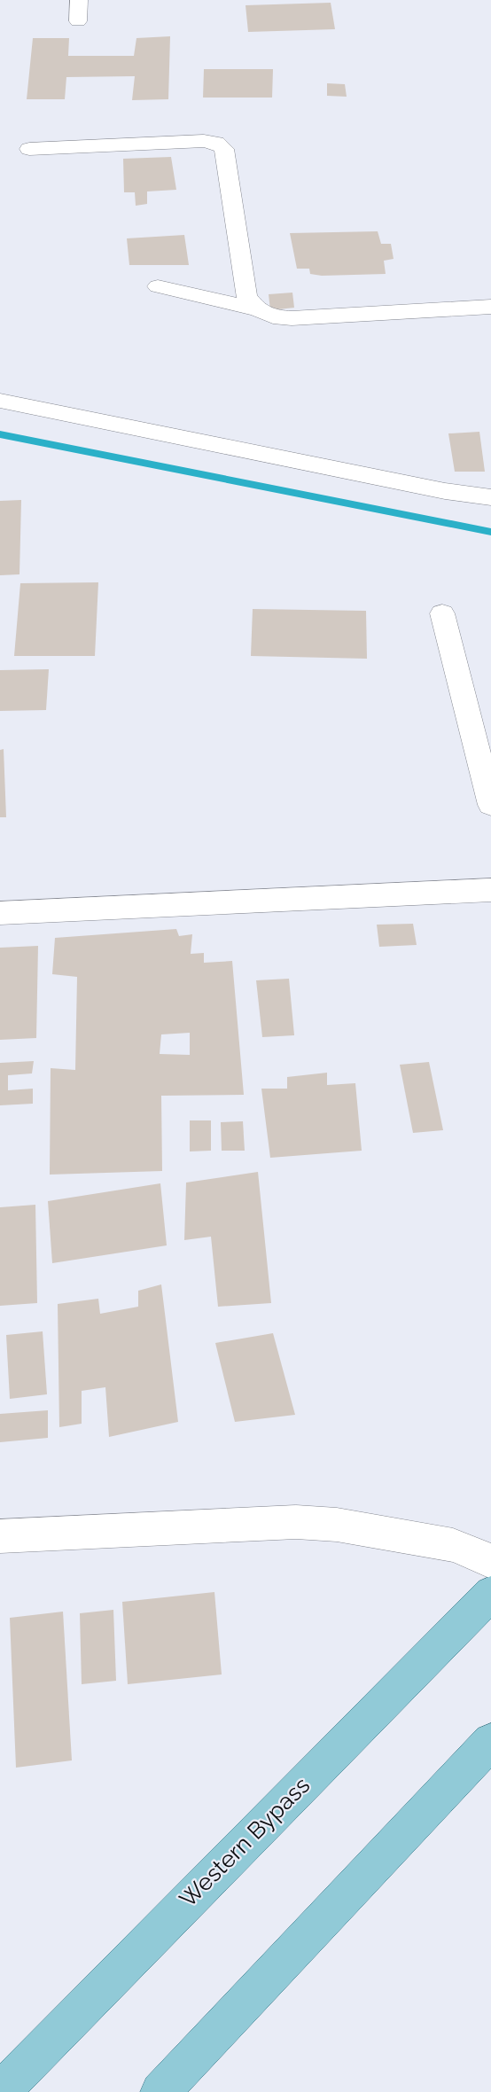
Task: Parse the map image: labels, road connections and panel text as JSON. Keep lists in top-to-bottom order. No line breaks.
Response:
{"streets":{"main road":["Western Bypass"]}}
